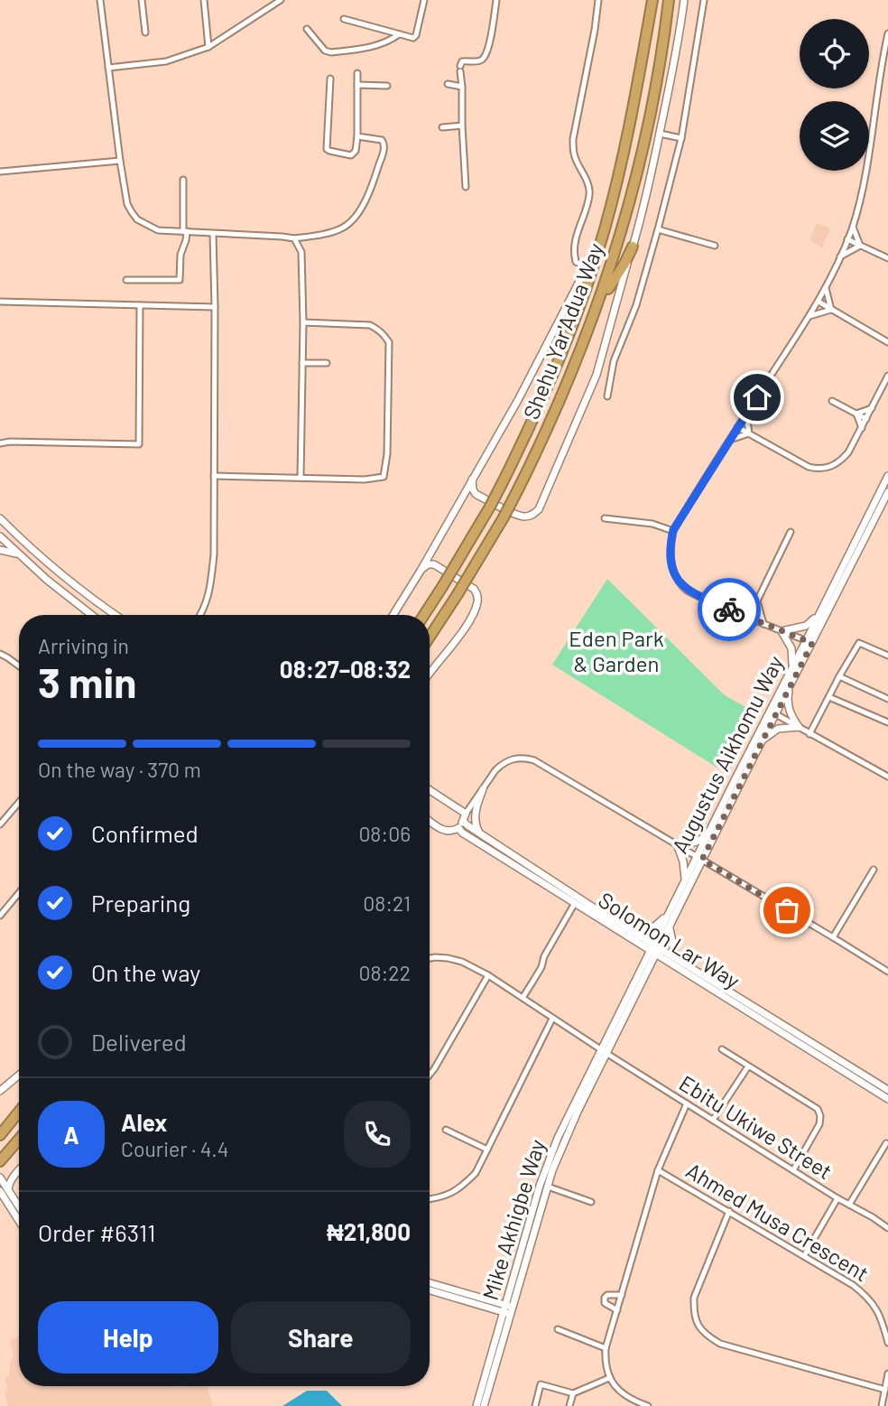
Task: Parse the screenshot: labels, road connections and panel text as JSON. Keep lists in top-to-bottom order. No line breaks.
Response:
{"streets":{"highway":["Shehu Yar'Adua Way"],"street":["Augustus Aikhomu Way","Solomon Lar Way","Ebitu Ukiwe Street","Mike Akhigbe Way","Ahmed Musa Crescent"]},"crossings":[["Augustus Aikhomu Way","Solomon Lar Way"],["Augustus Aikhomu Way","Ebitu Ukiwe Street"],["Augustus Aikhomu Way","Mike Akhigbe Way"],["Ebitu Ukiwe Street","Mike Akhigbe Way"]],"parks":["Eden Park & Garden"],"page":{"heading":["3 min","Arriving in","08:27–08:32"],"panel":["Alex","Courier · 4.4","Order #6311","₦21,800"],"bar":"On the way · 370 m","list":[["Confirmed","08:06"],["Preparing","08:21"],["On the way","08:22"],"Delivered"],"round":"A","buttons":["Help","Share"]}}
